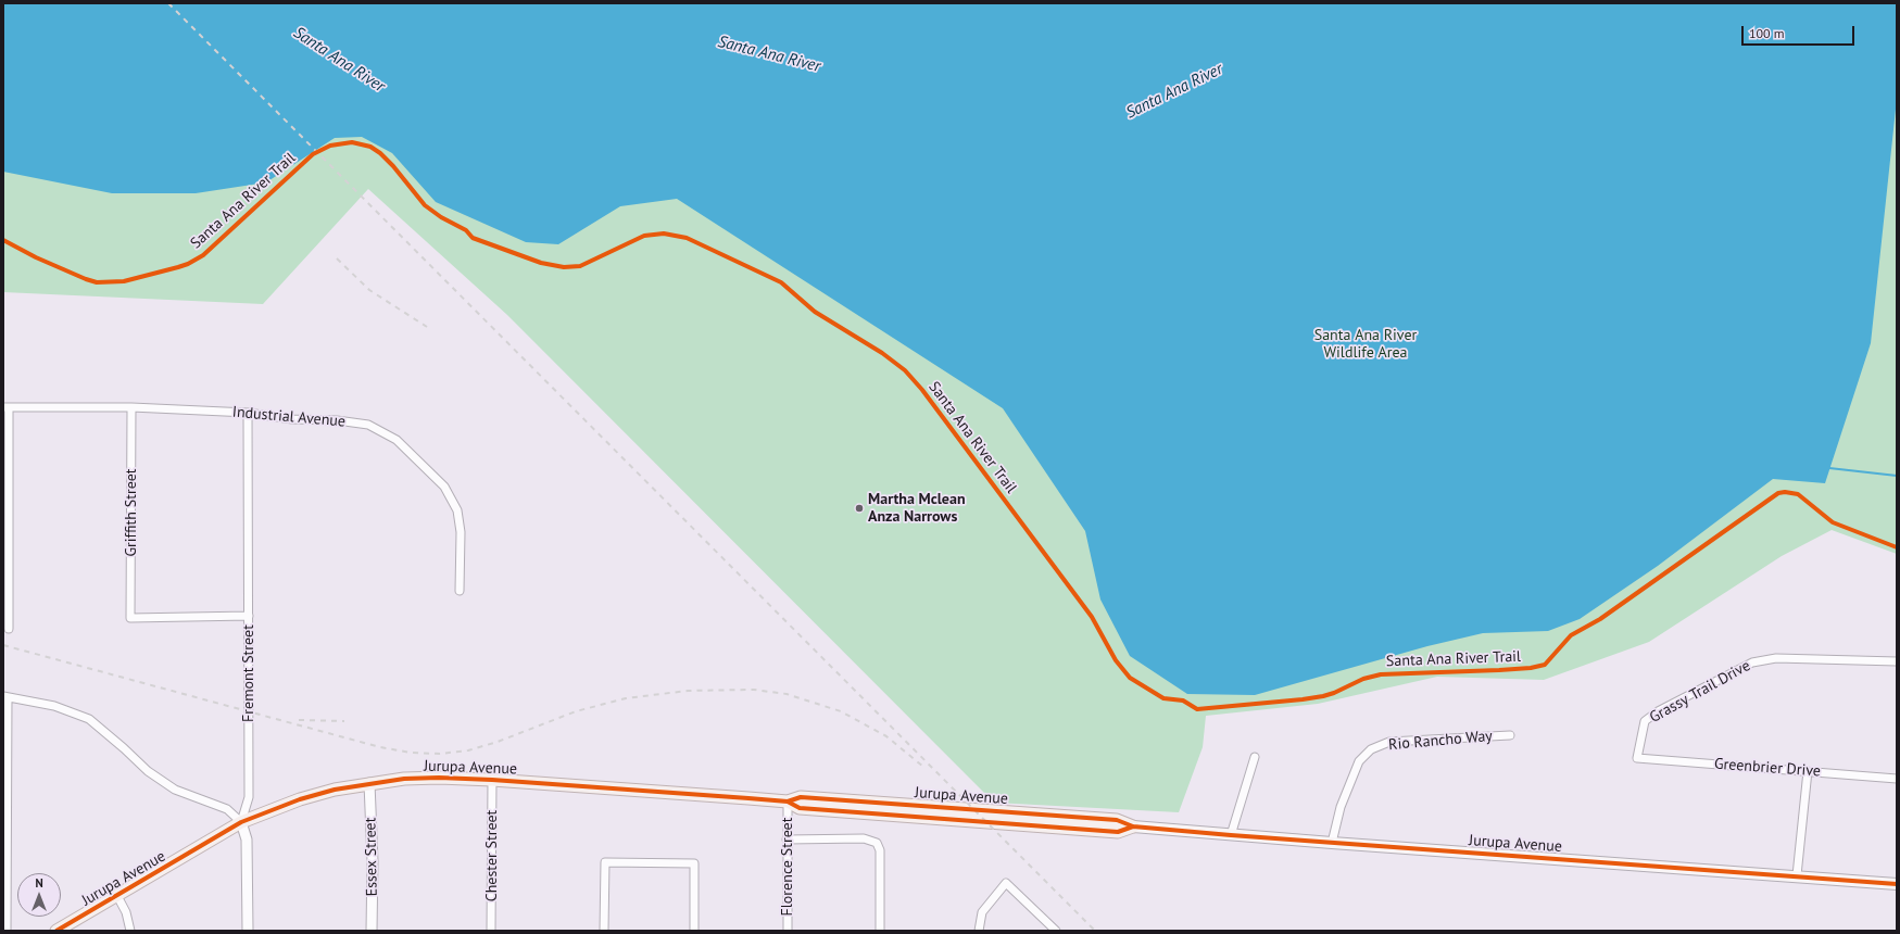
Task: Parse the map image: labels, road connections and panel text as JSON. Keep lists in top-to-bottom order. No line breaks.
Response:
{"streets":{"main road":["Jurupa Avenue"],"street":["Industrial Avenue","Griffith Street","Fremont Street","Grassy Trail Drive","Rio Rancho Way","Greenbrier Drive","Chester Street","Essex Street","Florence Street"],"cycle path":["Santa Ana River Trail"]},"crossings":[["Industrial Avenue","Griffith Street"],["Industrial Avenue","Fremont Street"],["Griffith Street","Fremont Street"],["Fremont Street","Jurupa Avenue"],["Grassy Trail Drive","Greenbrier Drive"],["Rio Rancho Way","Jurupa Avenue"],["Jurupa Avenue","Chester Street"],["Jurupa Avenue","Essex Street"],["Jurupa Avenue","Florence Street"]],"water":["Santa Ana River"],"parks":["Santa Ana River Wildlife Area"],"places":["Martha Mclean Anza Narrows"],"scale_bar":"100 m","north":"top"}
